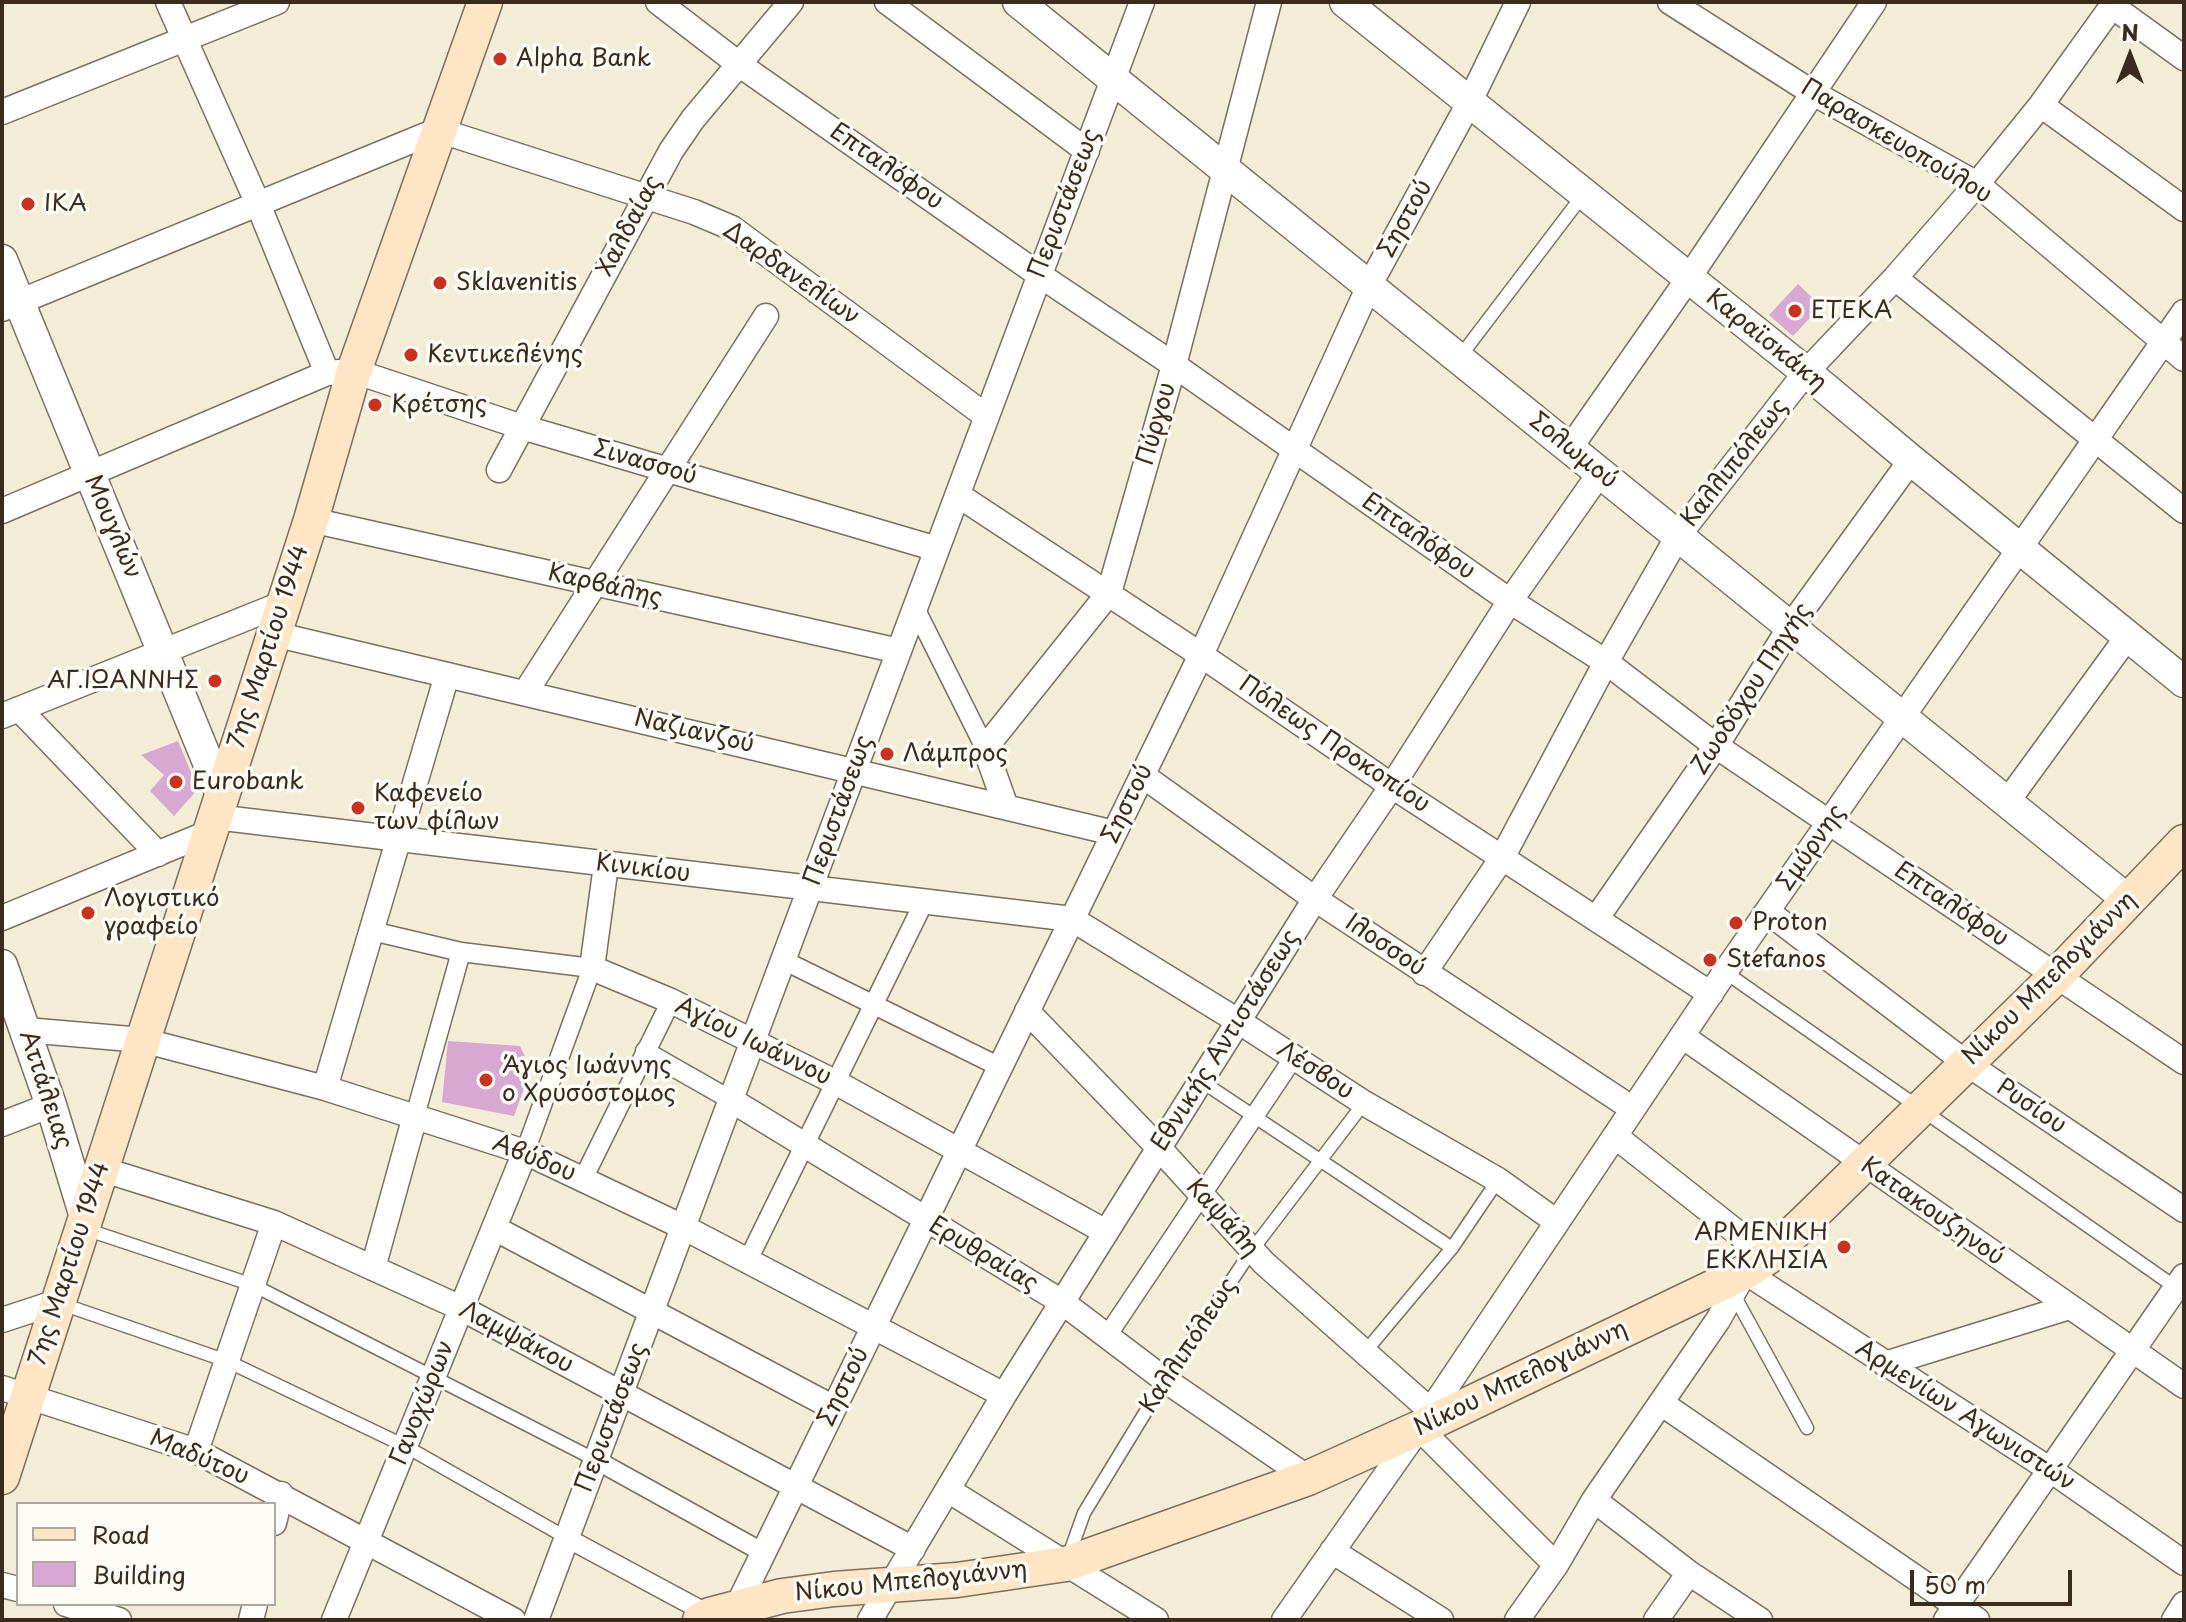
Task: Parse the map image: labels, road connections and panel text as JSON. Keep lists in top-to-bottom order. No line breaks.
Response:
{"streets":{"main road":["7ης Μαρτίου 1944","Νίκου Μπελογιάννη"],"street":["Παρασκευοπούλου","Επταλόφου","Περιστάσεως","Σηστού","Χαλδαίας","Δαρδανελίων","Καραϊσκάκη","Πύργου","Σολωμού","Σινασσού","Καλλιπόλεως","Μουγλών","Καρβάλης","Ζωοδόχου Πηγής","Ναζιανζού","Πόλεως Προκοπίου","Σμύρνης","Κινικίου","Ιλοσσού","Εθνικής Αντιστάσεως","Αγίου Ιωάννου","Λέσβου","Αττάλειας","Ρυσίου","Αβύδου","Κατακουζηνού","Καψάλη","Ερυθραίας","Λαμψάκου","Γανοχώρων","Αρμενίων Αγωνιστών","Μαδύτου"]},"crossings":[["Παρασκευοπούλου","Καλλιπόλεως"],["Παρασκευοπούλου","Σμύρνης"],["Επταλόφου","Περιστάσεως"],["Επταλόφου","Σηστού"],["Επταλόφου","Χαλδαίας"],["Επταλόφου","Πύργου"],["Επταλόφου","Καλλιπόλεως"],["Επταλόφου","Ζωοδόχου Πηγής"],["Επταλόφου","Σμύρνης"],["Επταλόφου","Νίκου Μπελογιάννη"],["Επταλόφου","Εθνικής Αντιστάσεως"],["Περιστάσεως","Δαρδανελίων"],["Περιστάσεως","Σολωμού"],["Περιστάσεως","Σινασσού"],["Περιστάσεως","Καρβάλης"],["Περιστάσεως","Ναζιανζού"],["Περιστάσεως","Πόλεως Προκοπίου"],["Περιστάσεως","Κινικίου"],["Περιστάσεως","Αγίου Ιωάννου"],["Περιστάσεως","Αβύδου"],["Περιστάσεως","Ερυθραίας"],["Περιστάσεως","Λαμψάκου"],["Σηστού","Καραϊσκάκη"],["Σηστού","Σολωμού"],["Σηστού","Ναζιανζού"],["Σηστού","Πόλεως Προκοπίου"],["Σηστού","Κινικίου"],["Σηστού","Ιλοσσού"],["Σηστού","Νίκου Μπελογιάννη"],["Σηστού","Αγίου Ιωάννου"],["Σηστού","Λέσβου"],["Σηστού","Αβύδου"],["Σηστού","Καψάλη"],["Σηστού","Ερυθραίας"],["Σηστού","Λαμψάκου"],["Χαλδαίας","Δαρδανελίων"],["Χαλδαίας","Σινασσού"],["Δαρδανελίων","7ης Μαρτίου 1944"],["Καραϊσκάκη","Καλλιπόλεως"],["Καραϊσκάκη","Ζωοδόχου Πηγής"],["Καραϊσκάκη","Σμύρνης"],["Πύργου","Σολωμού"],["Πύργου","Πόλεως Προκοπίου"],["Σολωμού","Καλλιπόλεως"],["Σολωμού","Ζωοδόχου Πηγής"],["Σολωμού","Σμύρνης"],["Σολωμού","Νίκου Μπελογιάννη"],["Σολωμού","Εθνικής Αντιστάσεως"],["Σινασσού","7ης Μαρτίου 1944"],["Καλλιπόλεως","Πόλεως Προκοπίου"],["Καλλιπόλεως","Ιλοσσού"],["Καλλιπόλεως","Νίκου Μπελογιάννη"],["Καλλιπόλεως","Λέσβου"],["Καλλιπόλεως","Καψάλη"],["Καλλιπόλεως","Ερυθραίας"],["Μουγλών","7ης Μαρτίου 1944"],["Μουγλών","Κινικίου"],["Καρβάλης","7ης Μαρτίου 1944"],["7ης Μαρτίου 1944","Ναζιανζού"],["7ης Μαρτίου 1944","Κινικίου"],["7ης Μαρτίου 1944","Αττάλειας"],["7ης Μαρτίου 1944","Αβύδου"],["7ης Μαρτίου 1944","Λαμψάκου"],["7ης Μαρτίου 1944","Μαδύτου"],["Ζωοδόχου Πηγής","Πόλεως Προκοπίου"],["Πόλεως Προκοπίου","Σμύρνης"],["Πόλεως Προκοπίου","Εθνικής Αντιστάσεως"],["Σμύρνης","Ιλοσσού"],["Σμύρνης","Νίκου Μπελογιάννη"],["Σμύρνης","Λέσβου"],["Σμύρνης","Ρυσίου"],["Σμύρνης","Κατακουζηνού"],["Σμύρνης","Καψάλη"],["Σμύρνης","Αρμενίων Αγωνιστών"],["Κινικίου","Λέσβου"],["Κινικίου","Γανοχώρων"],["Ιλοσσού","Εθνικής Αντιστάσεως"],["Νίκου Μπελογιάννη","Εθνικής Αντιστάσεως"],["Νίκου Μπελογιάννη","Ρυσίου"],["Νίκου Μπελογιάννη","Κατακουζηνού"],["Νίκου Μπελογιάννη","Καψάλη"],["Νίκου Μπελογιάννη","Ερυθραίας"],["Νίκου Μπελογιάννη","Αρμενίων Αγωνιστών"],["Εθνικής Αντιστάσεως","Αγίου Ιωάννου"],["Εθνικής Αντιστάσεως","Λέσβου"],["Εθνικής Αντιστάσεως","Αβύδου"],["Εθνικής Αντιστάσεως","Καψάλη"],["Εθνικής Αντιστάσεως","Ερυθραίας"],["Εθνικής Αντιστάσεως","Λαμψάκου"],["Αγίου Ιωάννου","Γανοχώρων"],["Αττάλειας","Αβύδου"],["Αβύδου","Γανοχώρων"],["Λαμψάκου","Γανοχώρων"],["Γανοχώρων","Μαδύτου"]],"places":["Alpha Bank","ΙΚΑ","Sklavenitis","ΕΤΕΚΑ","Κεντικελένης","Κρέτσης","ΑΓ.ΙΩΑΝΝΗΣ","Λάμπρος","Eurobank","Καφενείο των φίλων","Λογιστικό γραφείο","Proton","Stefanos","Άγιος Ιωάννης ο Χρυσόστομος","ΑΡΜΕΝΙΚΗ ΕΚΚΛΗΣΙΑ"],"legend":["Road","Building"],"scale_bar":"50 m","north":"top"}
